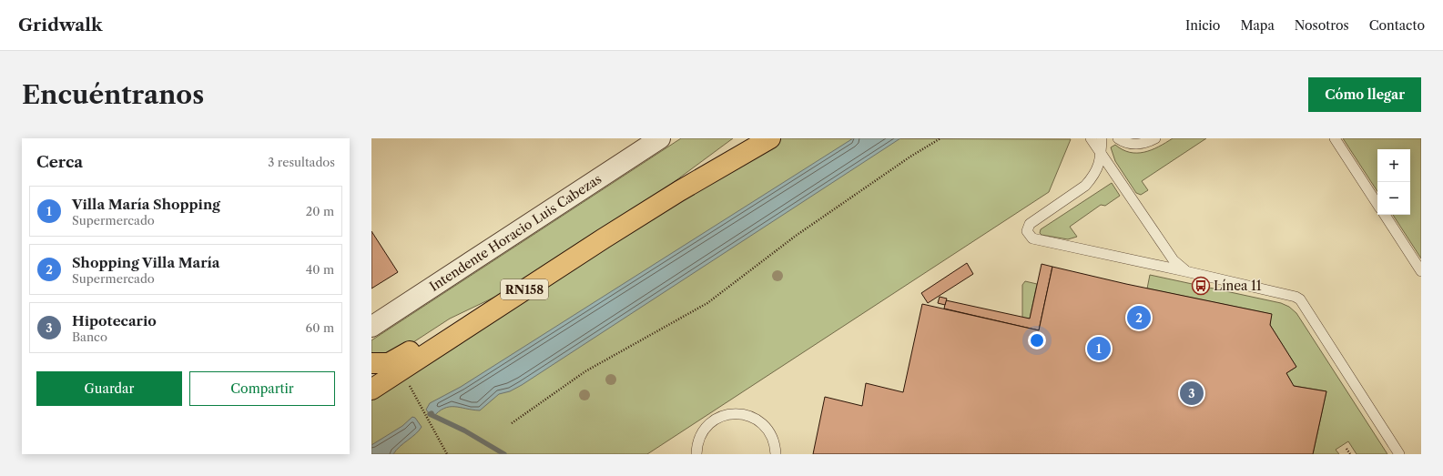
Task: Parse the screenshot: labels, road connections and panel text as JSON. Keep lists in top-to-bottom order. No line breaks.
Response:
{"streets":{"highway":["RN158"],"street":["Intendente Horacio Luis Cabezas"]},"places":{"bus stop":["Línea 11"]},"page":{"header":"Gridwalk","nav":["Inicio","Mapa","Nosotros","Contacto"],"buttons":["Cómo llegar",["Guardar","Compartir"]],"title":"Encuéntranos","heading":["Cerca","3 resultados"],"map_buttons":["+","−"],"list":[{"mark":"1","name":"Villa María Shopping","note":"Supermercado","value":"20 m"},{"mark":"2","name":"Shopping Villa María","note":"Supermercado","value":"40 m"},{"mark":"3","name":"Hipotecario","note":"Banco","value":"60 m"}],"pins":["2","1","3"]}}
